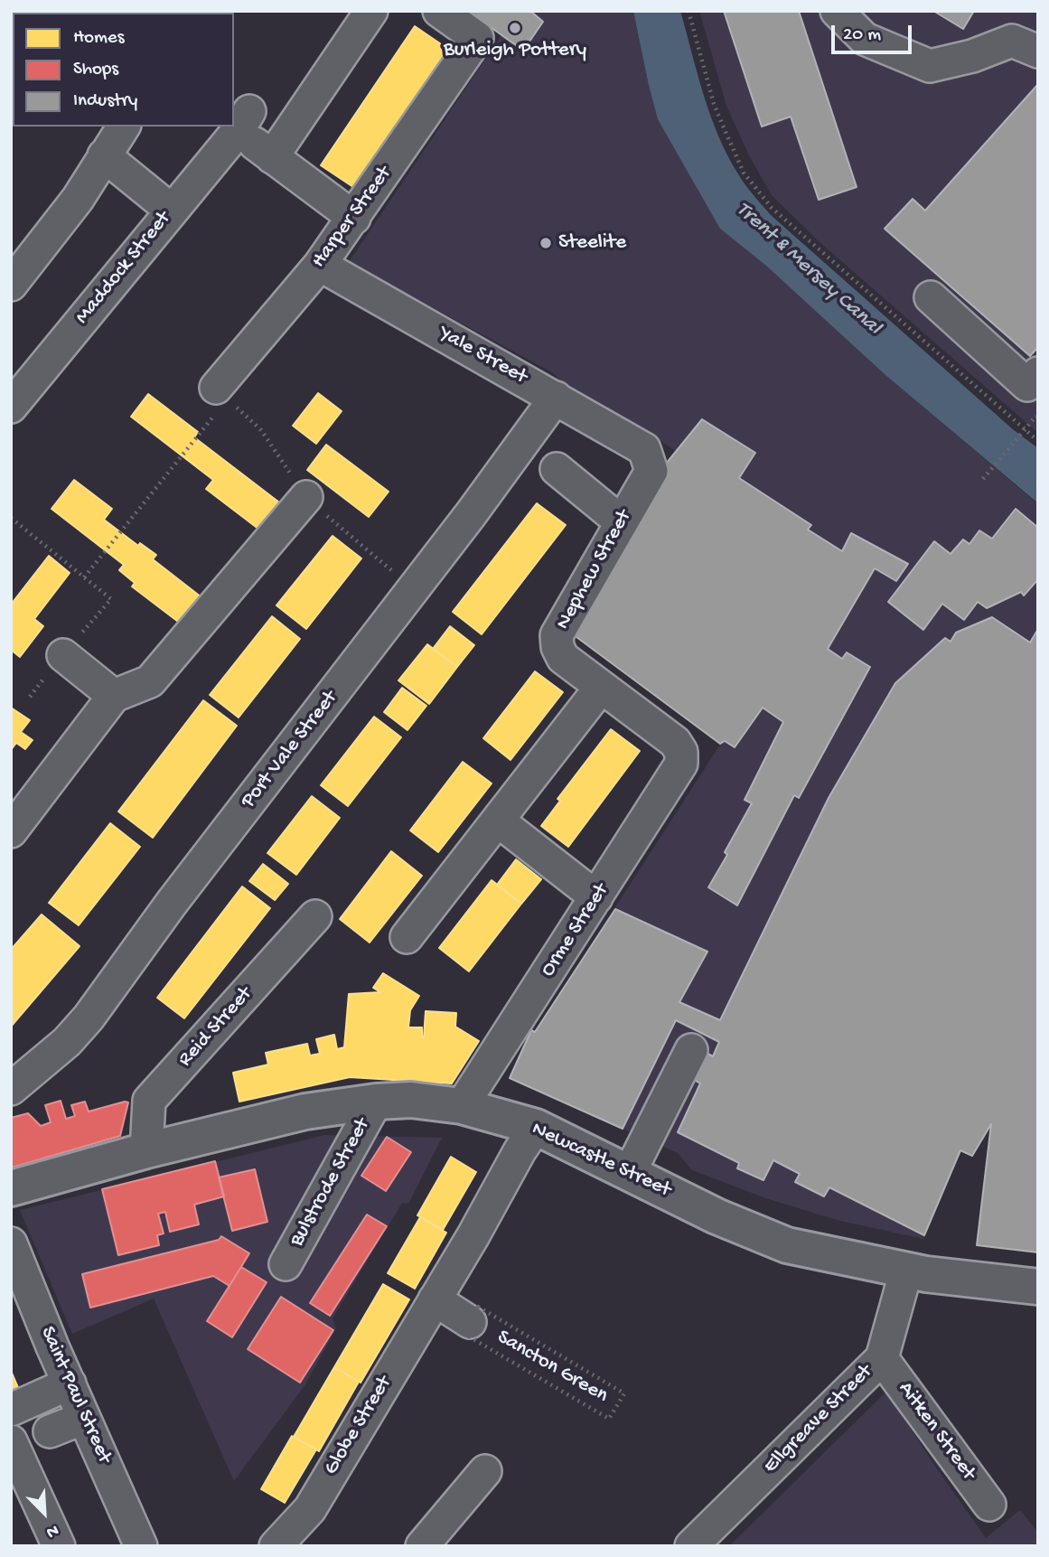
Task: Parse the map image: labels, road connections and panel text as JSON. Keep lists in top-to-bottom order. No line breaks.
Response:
{"streets":{"main road":["Newcastle Street"],"street":["Harper Street","Maddock Street","Yale Street","Nephew Street","Port Vale Street","Orme Street","Reid Street","Bulstrode Street","Saint Paul Street","Ellgreave Street","Globe Street","Aitken Street"],"path":["Sancton Green"]},"crossings":[["Harper Street","Yale Street"],["Yale Street","Nephew Street"],["Yale Street","Port Vale Street"],["Nephew Street","Orme Street"],["Orme Street","Newcastle Street"],["Reid Street","Newcastle Street"],["Newcastle Street","Bulstrode Street"],["Newcastle Street","Ellgreave Street"],["Newcastle Street","Globe Street"],["Ellgreave Street","Aitken Street"]],"water":["Trent & Mersey Canal"],"places":["Burleigh Pottery","Steelite"],"legend":["Homes","Shops","Industry"],"scale_bar":"20 m","north":"bottom right"}
